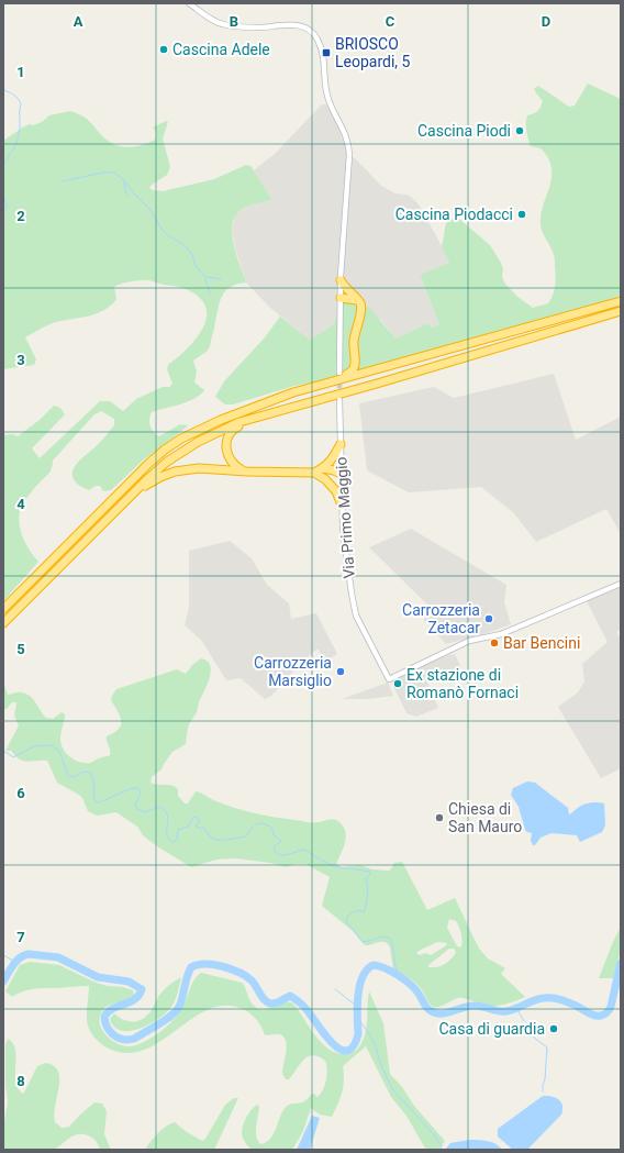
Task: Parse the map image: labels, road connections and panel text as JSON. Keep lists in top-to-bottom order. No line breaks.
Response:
{"streets":{"street":["Via Primo Maggio"]},"places":{"other":["Cascina Adele","Cascina Piodi","Cascina Piodacci","Carrozzeria Zetacar","Bar Bencini","Carrozzeria Marsiglio","Ex stazione di Romanò Fornaci","Chiesa di San Mauro","Casa di guardia"],"transit":["BRIOSCO Leopardi, 5"]},"grid":{"columns":["A","B","C","D"],"rows":["1","2","3","4","5","6","7","8"]}}
